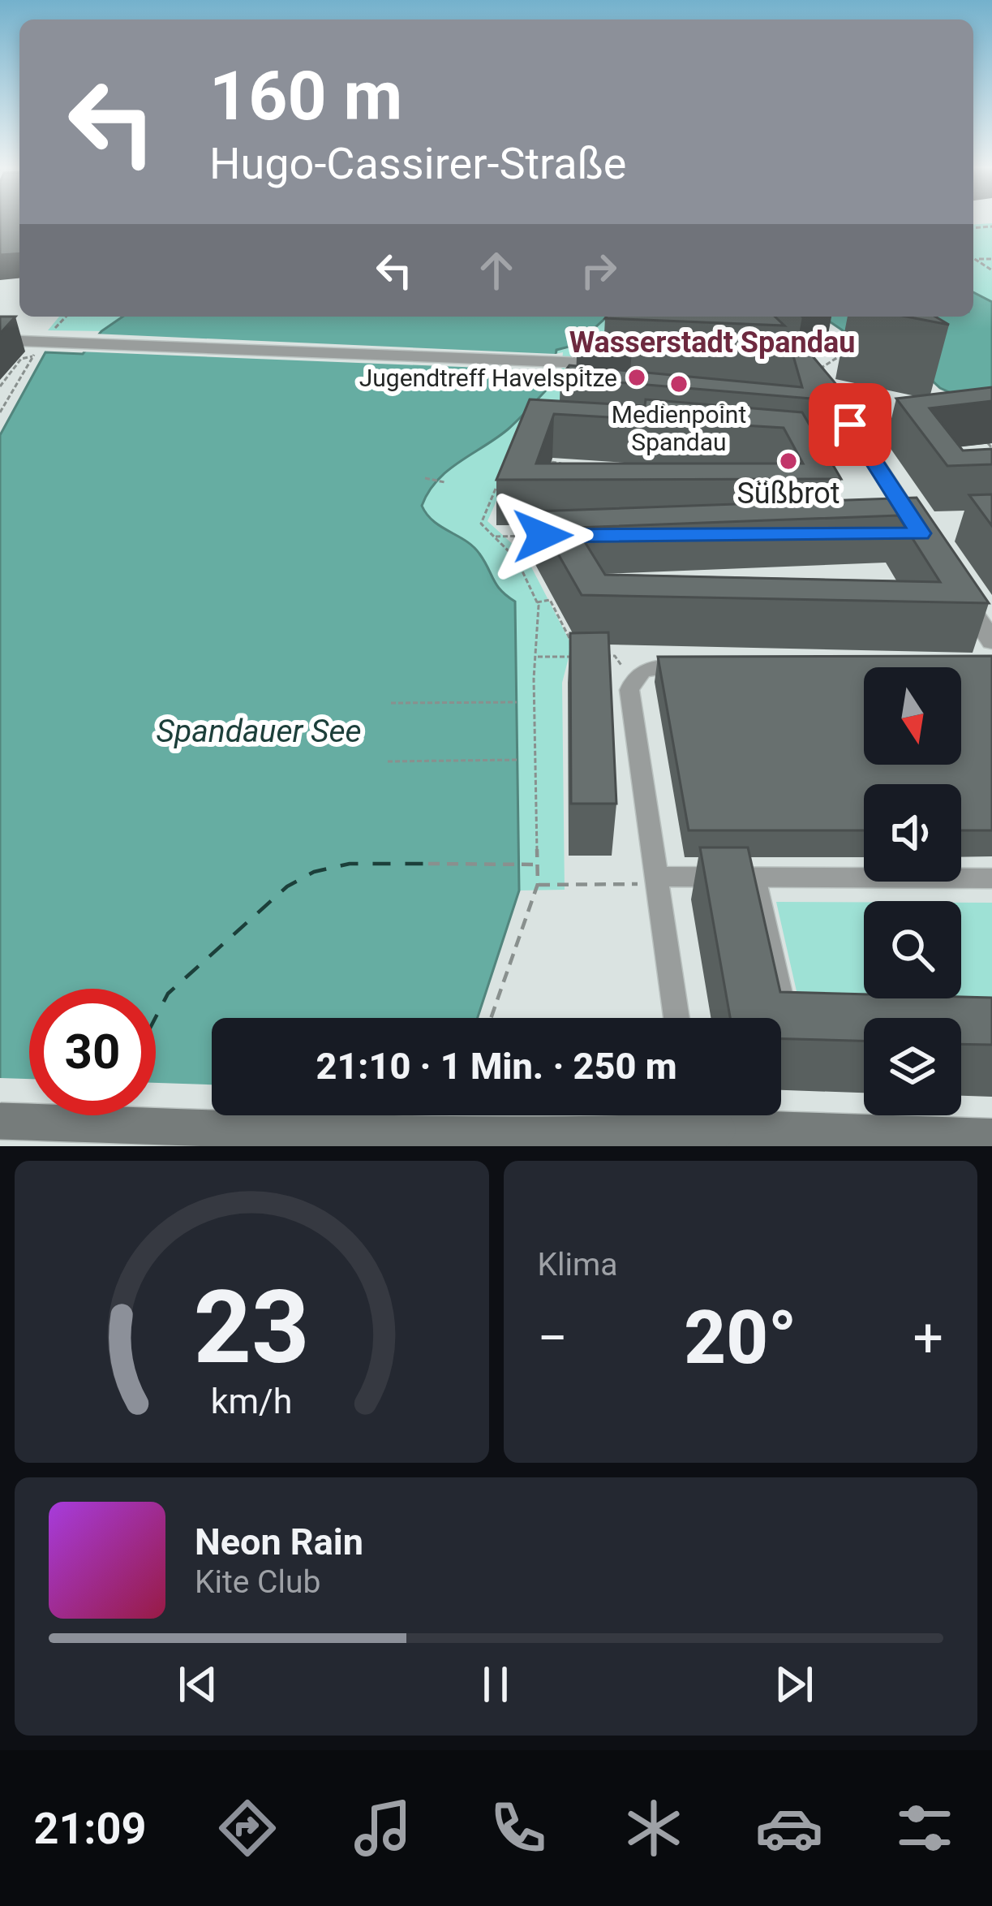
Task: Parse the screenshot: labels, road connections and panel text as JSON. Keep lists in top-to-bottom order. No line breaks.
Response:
{"districts":["Wasserstadt Spandau"],"water":["Spandauer See"],"places":["Jugendtreff Havelspitze","Medienpoint Spandau","Süßbrot"],"north":"bottom","page":{"turn":["160 m","Hugo-Cassirer-Straße"],"limit":"30","trip":"21:10 · 1 Min. · 250 m","tile":"Klima","heat":["−","20°","+"],"song":["Neon Rain","Kite Club"],"tabs":"21:09","gauge":["23","km/h"]}}
